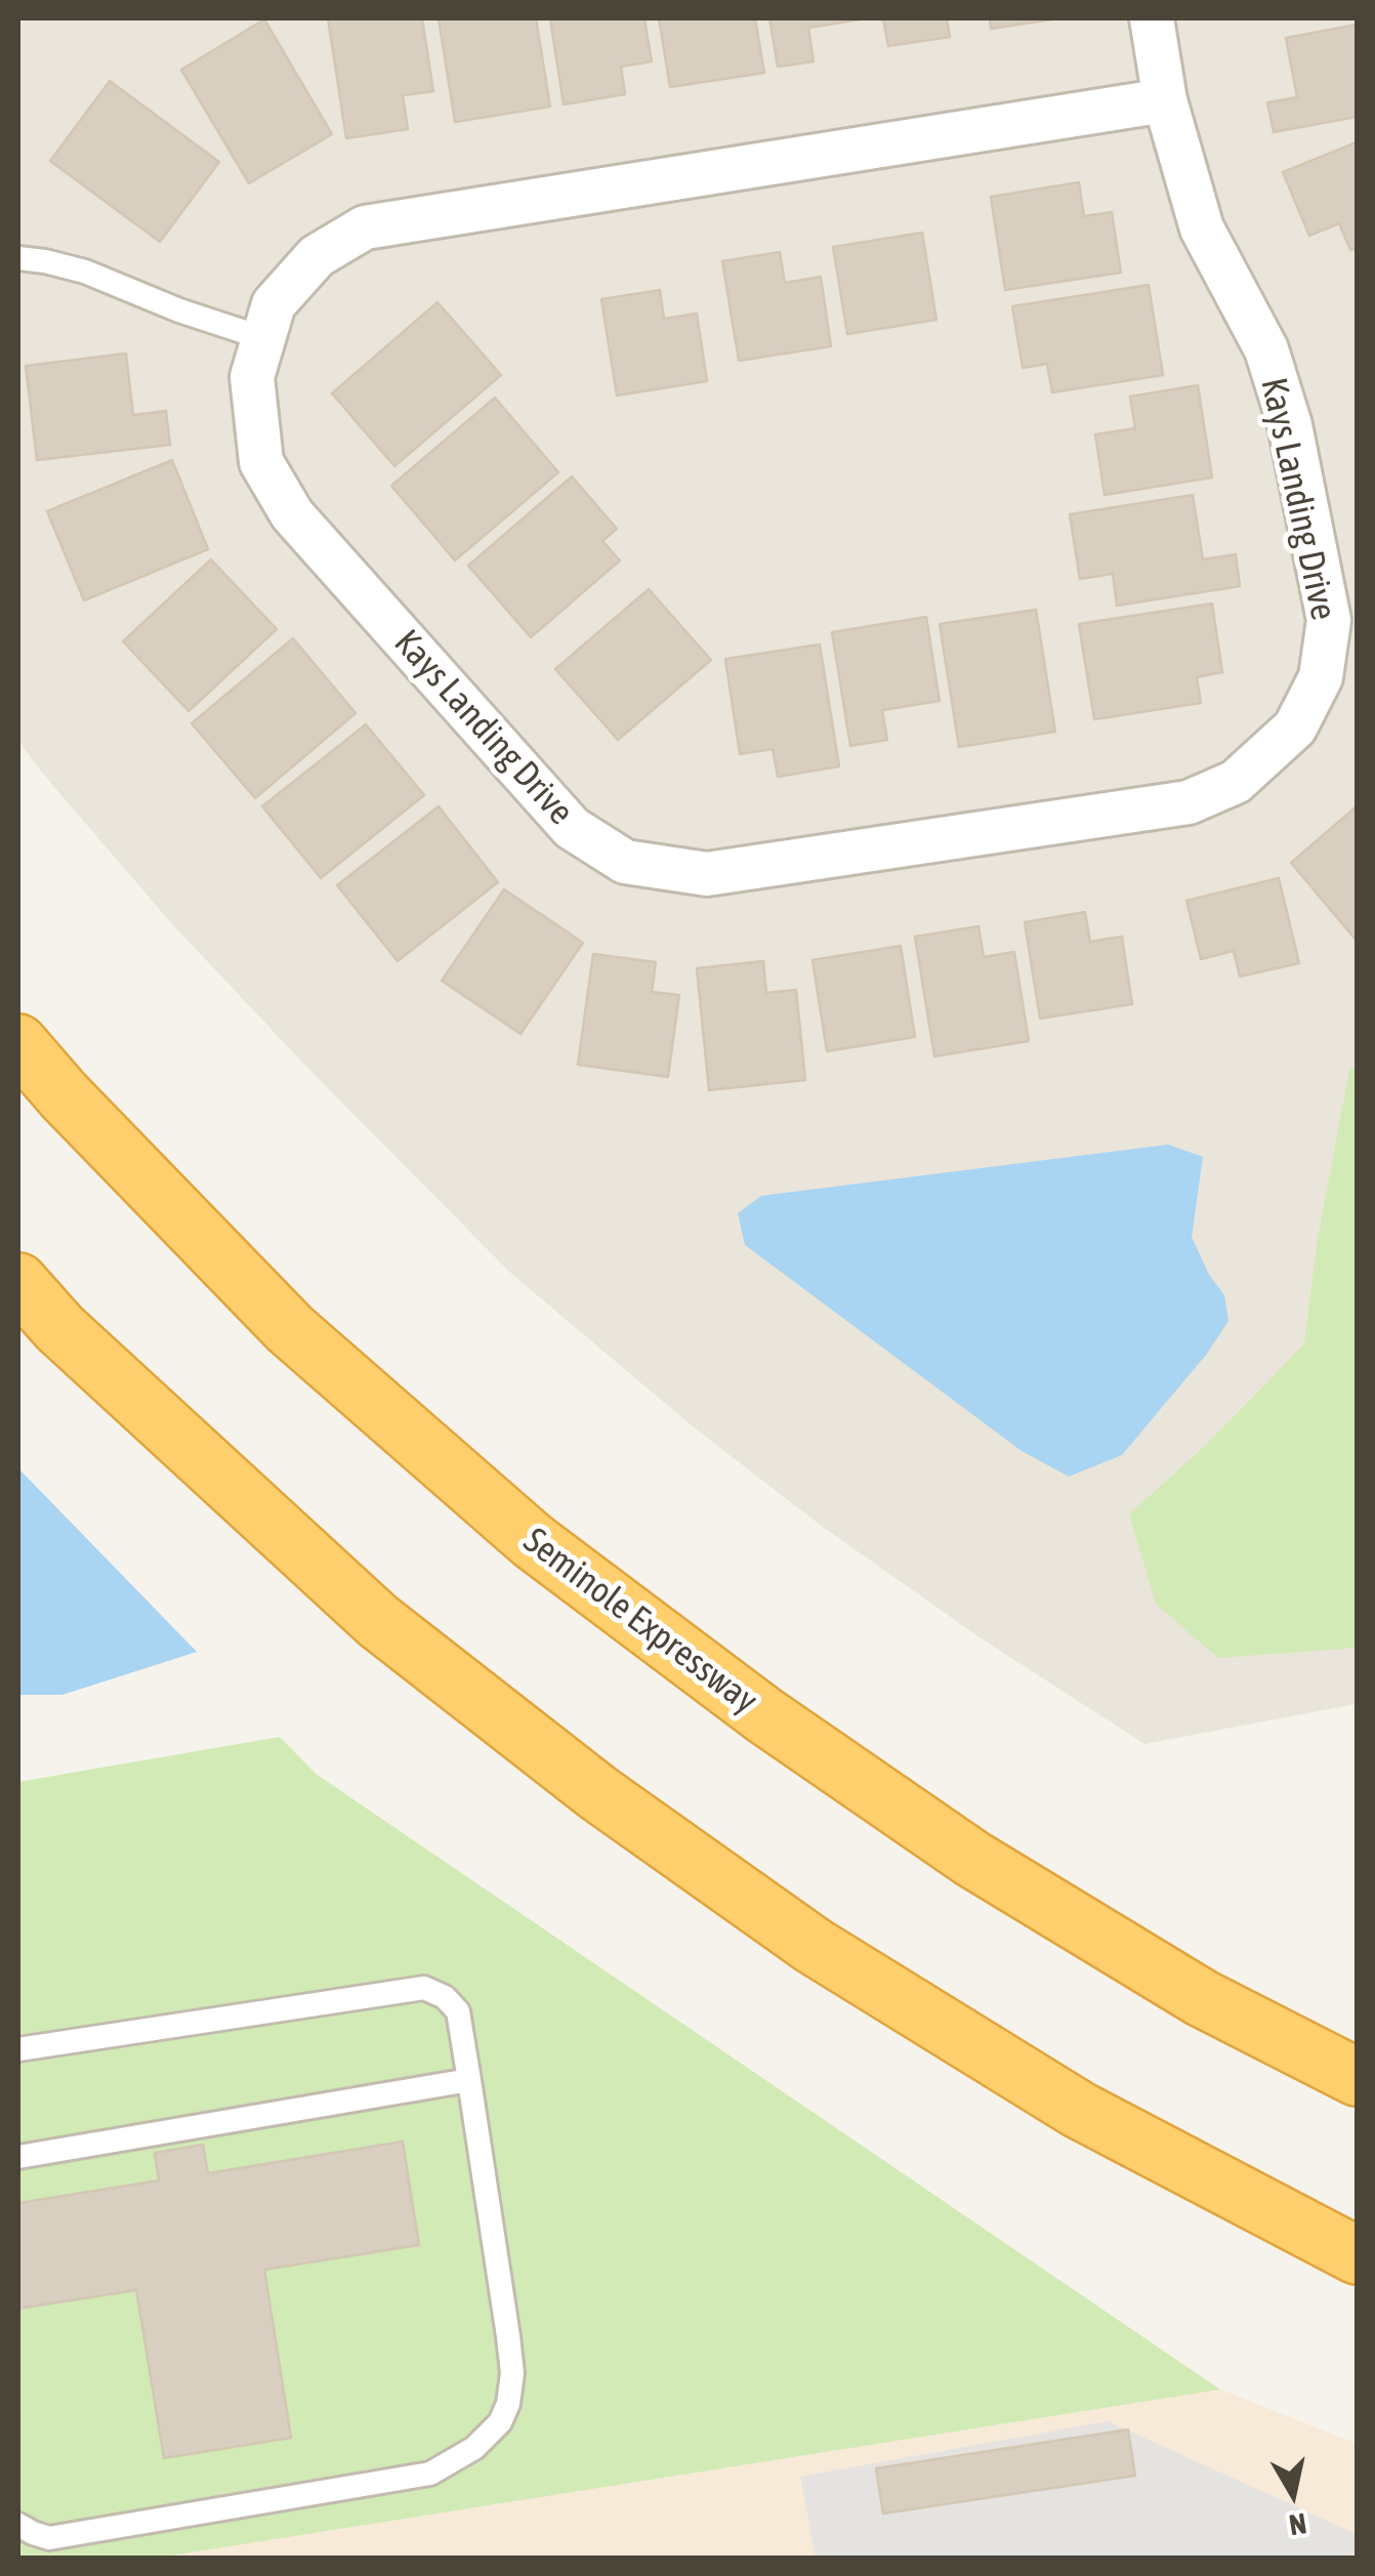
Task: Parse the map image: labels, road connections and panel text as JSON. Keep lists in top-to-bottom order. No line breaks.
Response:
{"streets":{"highway":["Seminole Expressway"],"street":["Kays Landing Drive"]},"north":"bottom"}
